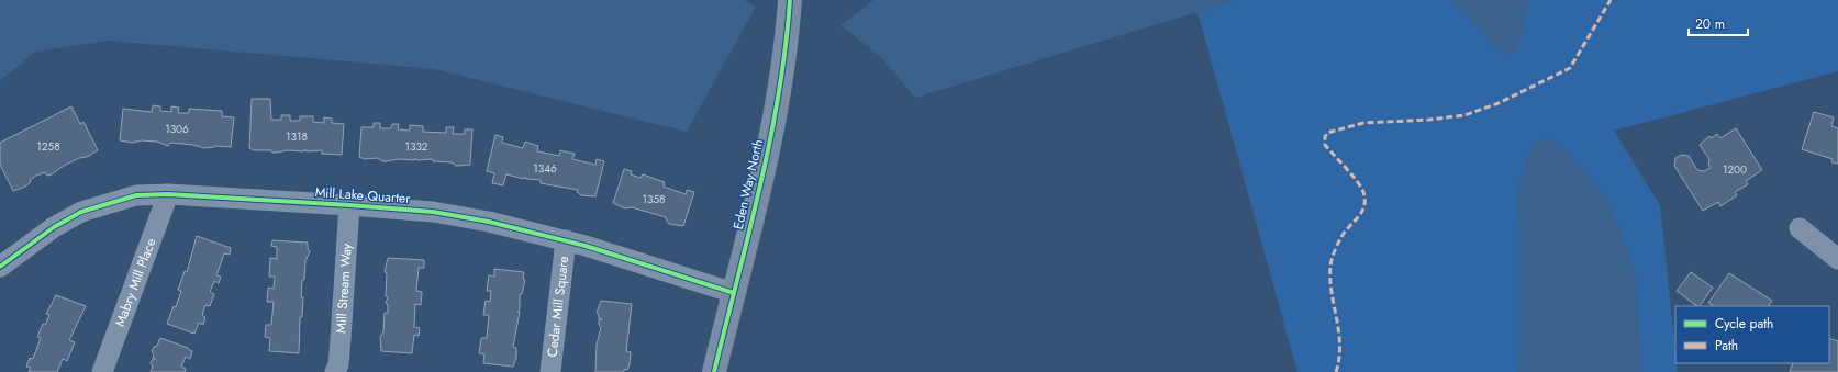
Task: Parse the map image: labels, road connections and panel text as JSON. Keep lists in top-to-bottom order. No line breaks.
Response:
{"streets":{"street":["Eden Way North","Mill Lake Quarter","Mabry Mill Place","Mill Stream Way","Cedar Mill Square"]},"crossings":[["Eden Way North","Mill Lake Quarter"],["Mill Lake Quarter","Mabry Mill Place"],["Mill Lake Quarter","Mill Stream Way"],["Mill Lake Quarter","Cedar Mill Square"]],"house_numbers":["1306","1318","1258","1332","1346","1200","1358"],"legend":["Cycle path","Path"],"scale_bar":"20 m"}
